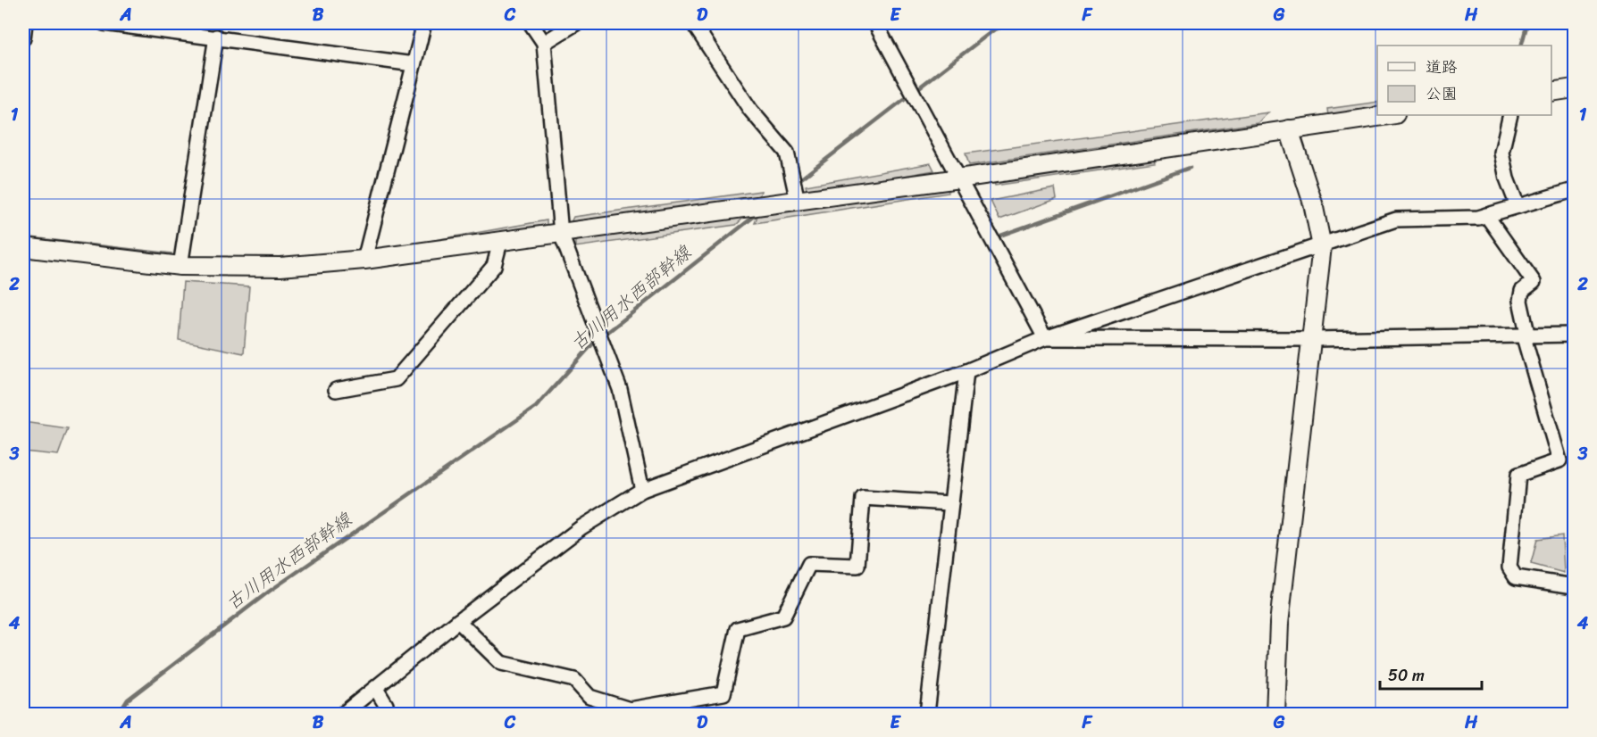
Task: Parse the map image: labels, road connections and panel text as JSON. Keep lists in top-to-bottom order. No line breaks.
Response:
{"water":["古川用水西部幹線"],"legend":["道路","公園"],"scale_bar":"50 m","grid":{"columns":["A","B","C","D","E","F","G","H"],"rows":["1","2","3","4"]}}
